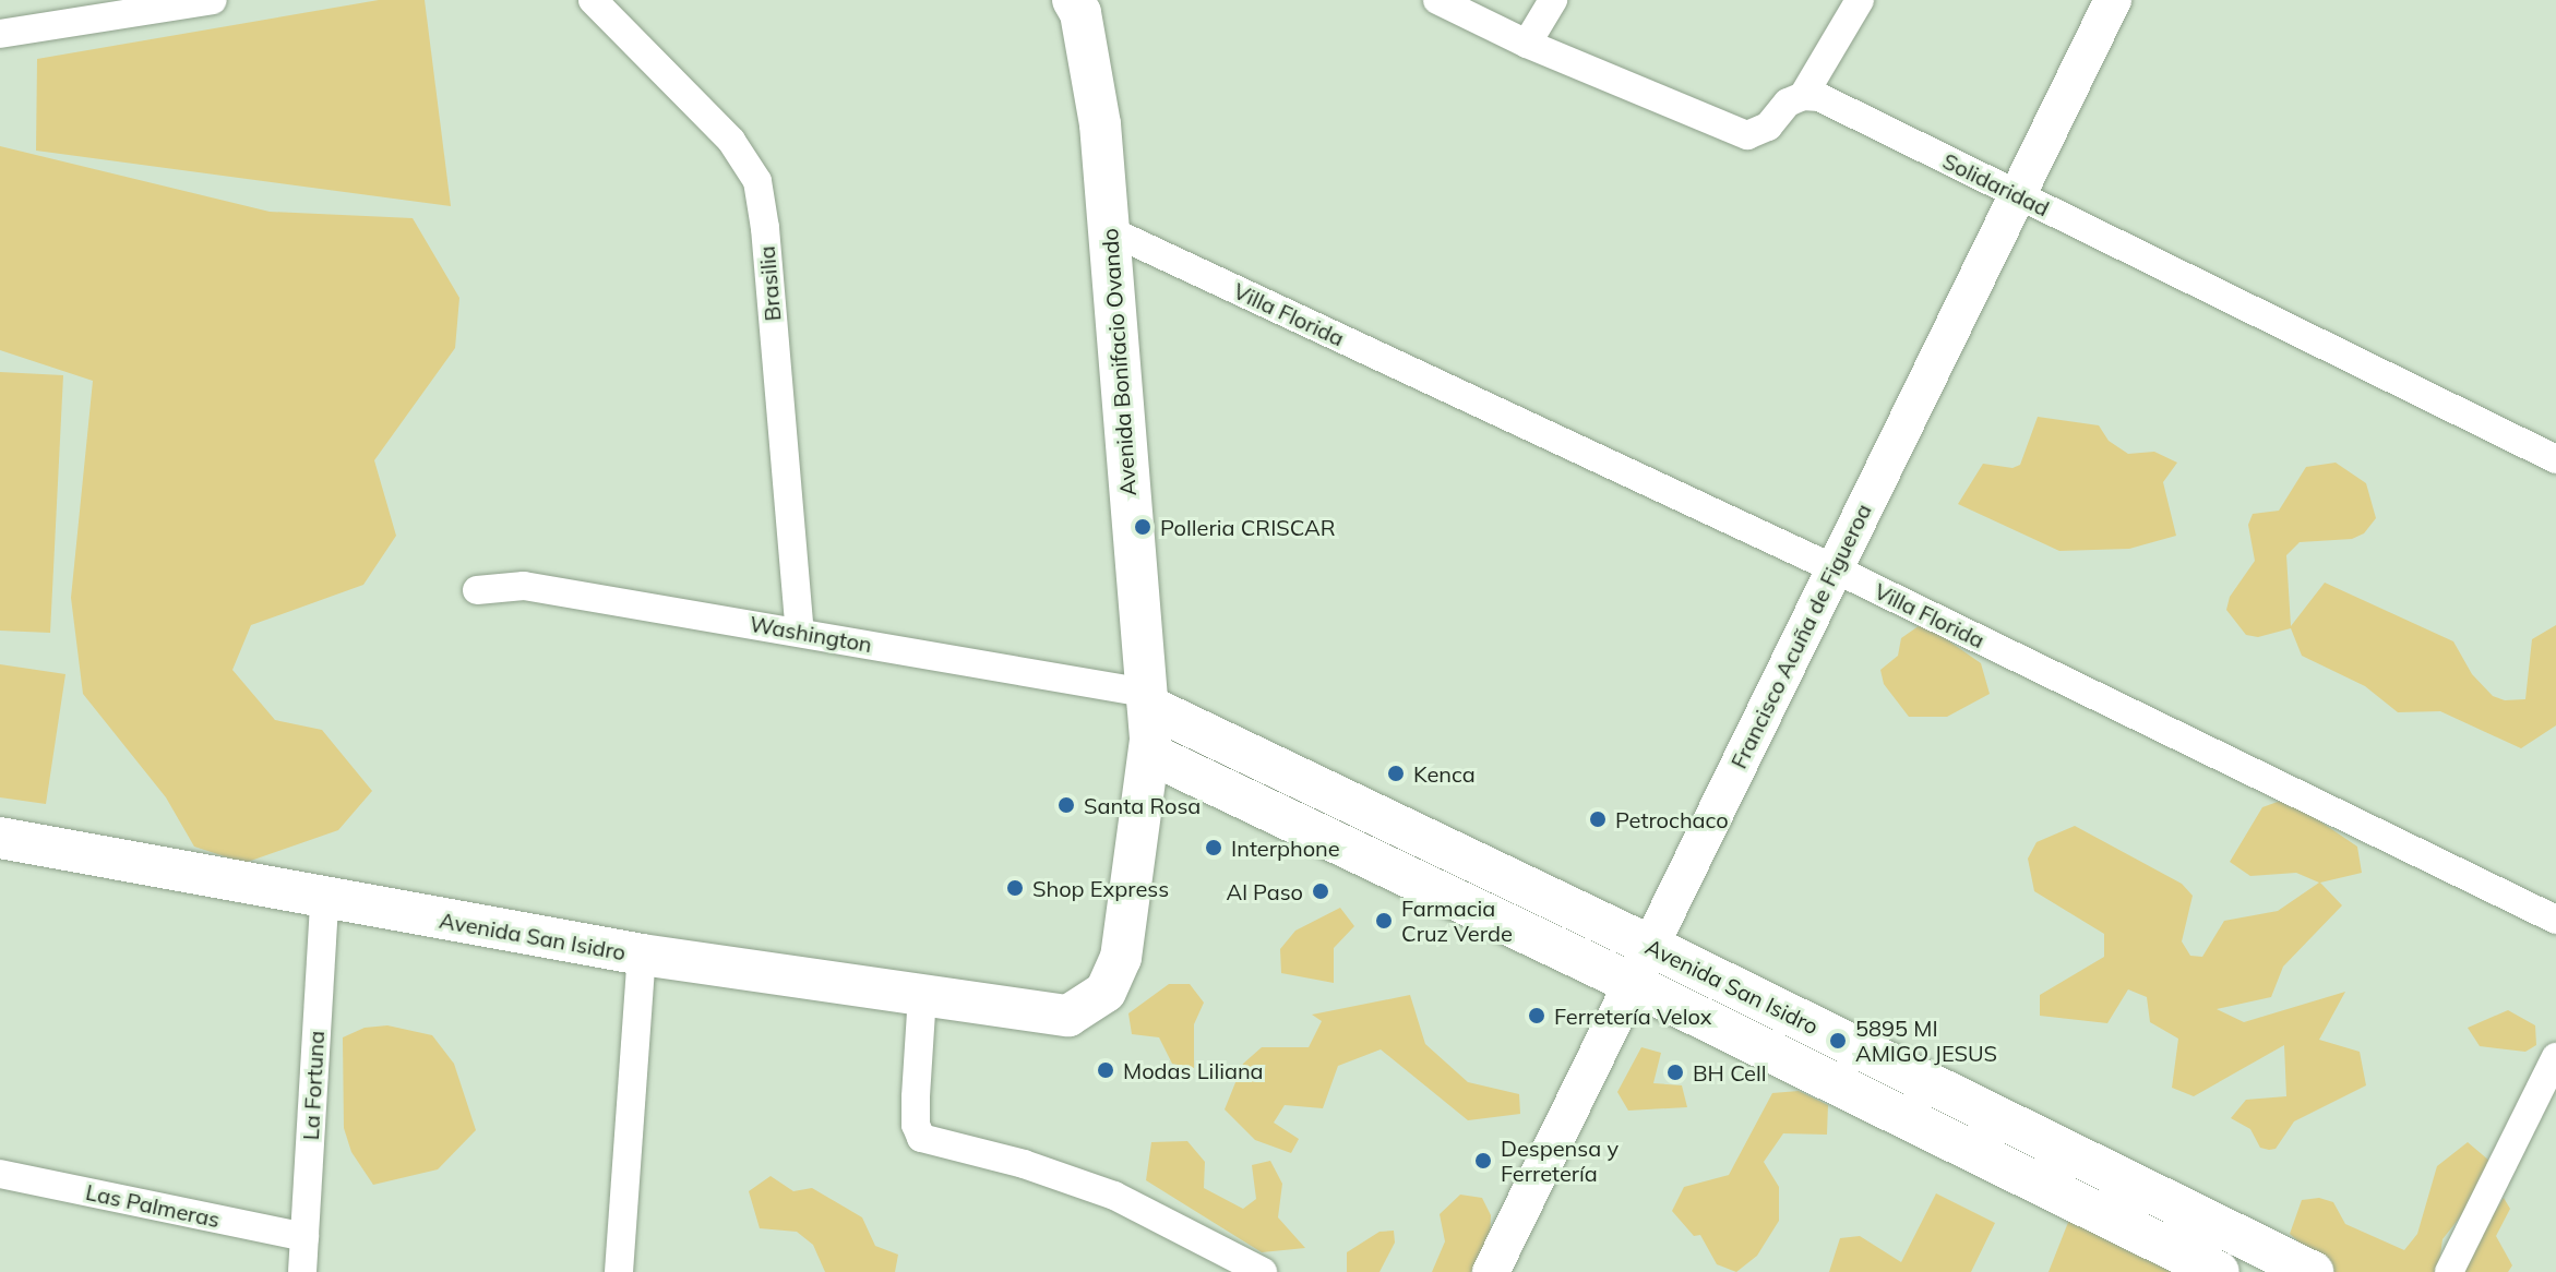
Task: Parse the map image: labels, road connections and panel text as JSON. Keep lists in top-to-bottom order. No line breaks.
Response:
{"streets":{"main road":["Avenida Bonifacio Ovando","Avenida San Isidro"],"street":["Solidaridad","Brasilia","Villa Florida","Washington","Francisco Acuña de Figueroa","La Fortuna","Las Palmeras"]},"crossings":[["Solidaridad","Francisco Acuña de Figueroa"],["Brasilia","Washington"],["Villa Florida","Avenida Bonifacio Ovando"],["Villa Florida","Francisco Acuña de Figueroa"],["Avenida Bonifacio Ovando","Washington"],["Avenida Bonifacio Ovando","Avenida San Isidro"],["Washington","Avenida San Isidro"],["Francisco Acuña de Figueroa","Avenida San Isidro"],["Avenida San Isidro","La Fortuna"],["La Fortuna","Las Palmeras"]],"places":["Polleria CRISCAR","Kenca","Santa Rosa","Petrochaco","Interphone","Shop Express","Al Paso","Farmacia Cruz Verde","Ferretería Velox","5895 MI AMIGO JESUS","Modas Liliana","BH Cell","Despensa y Ferretería"]}
